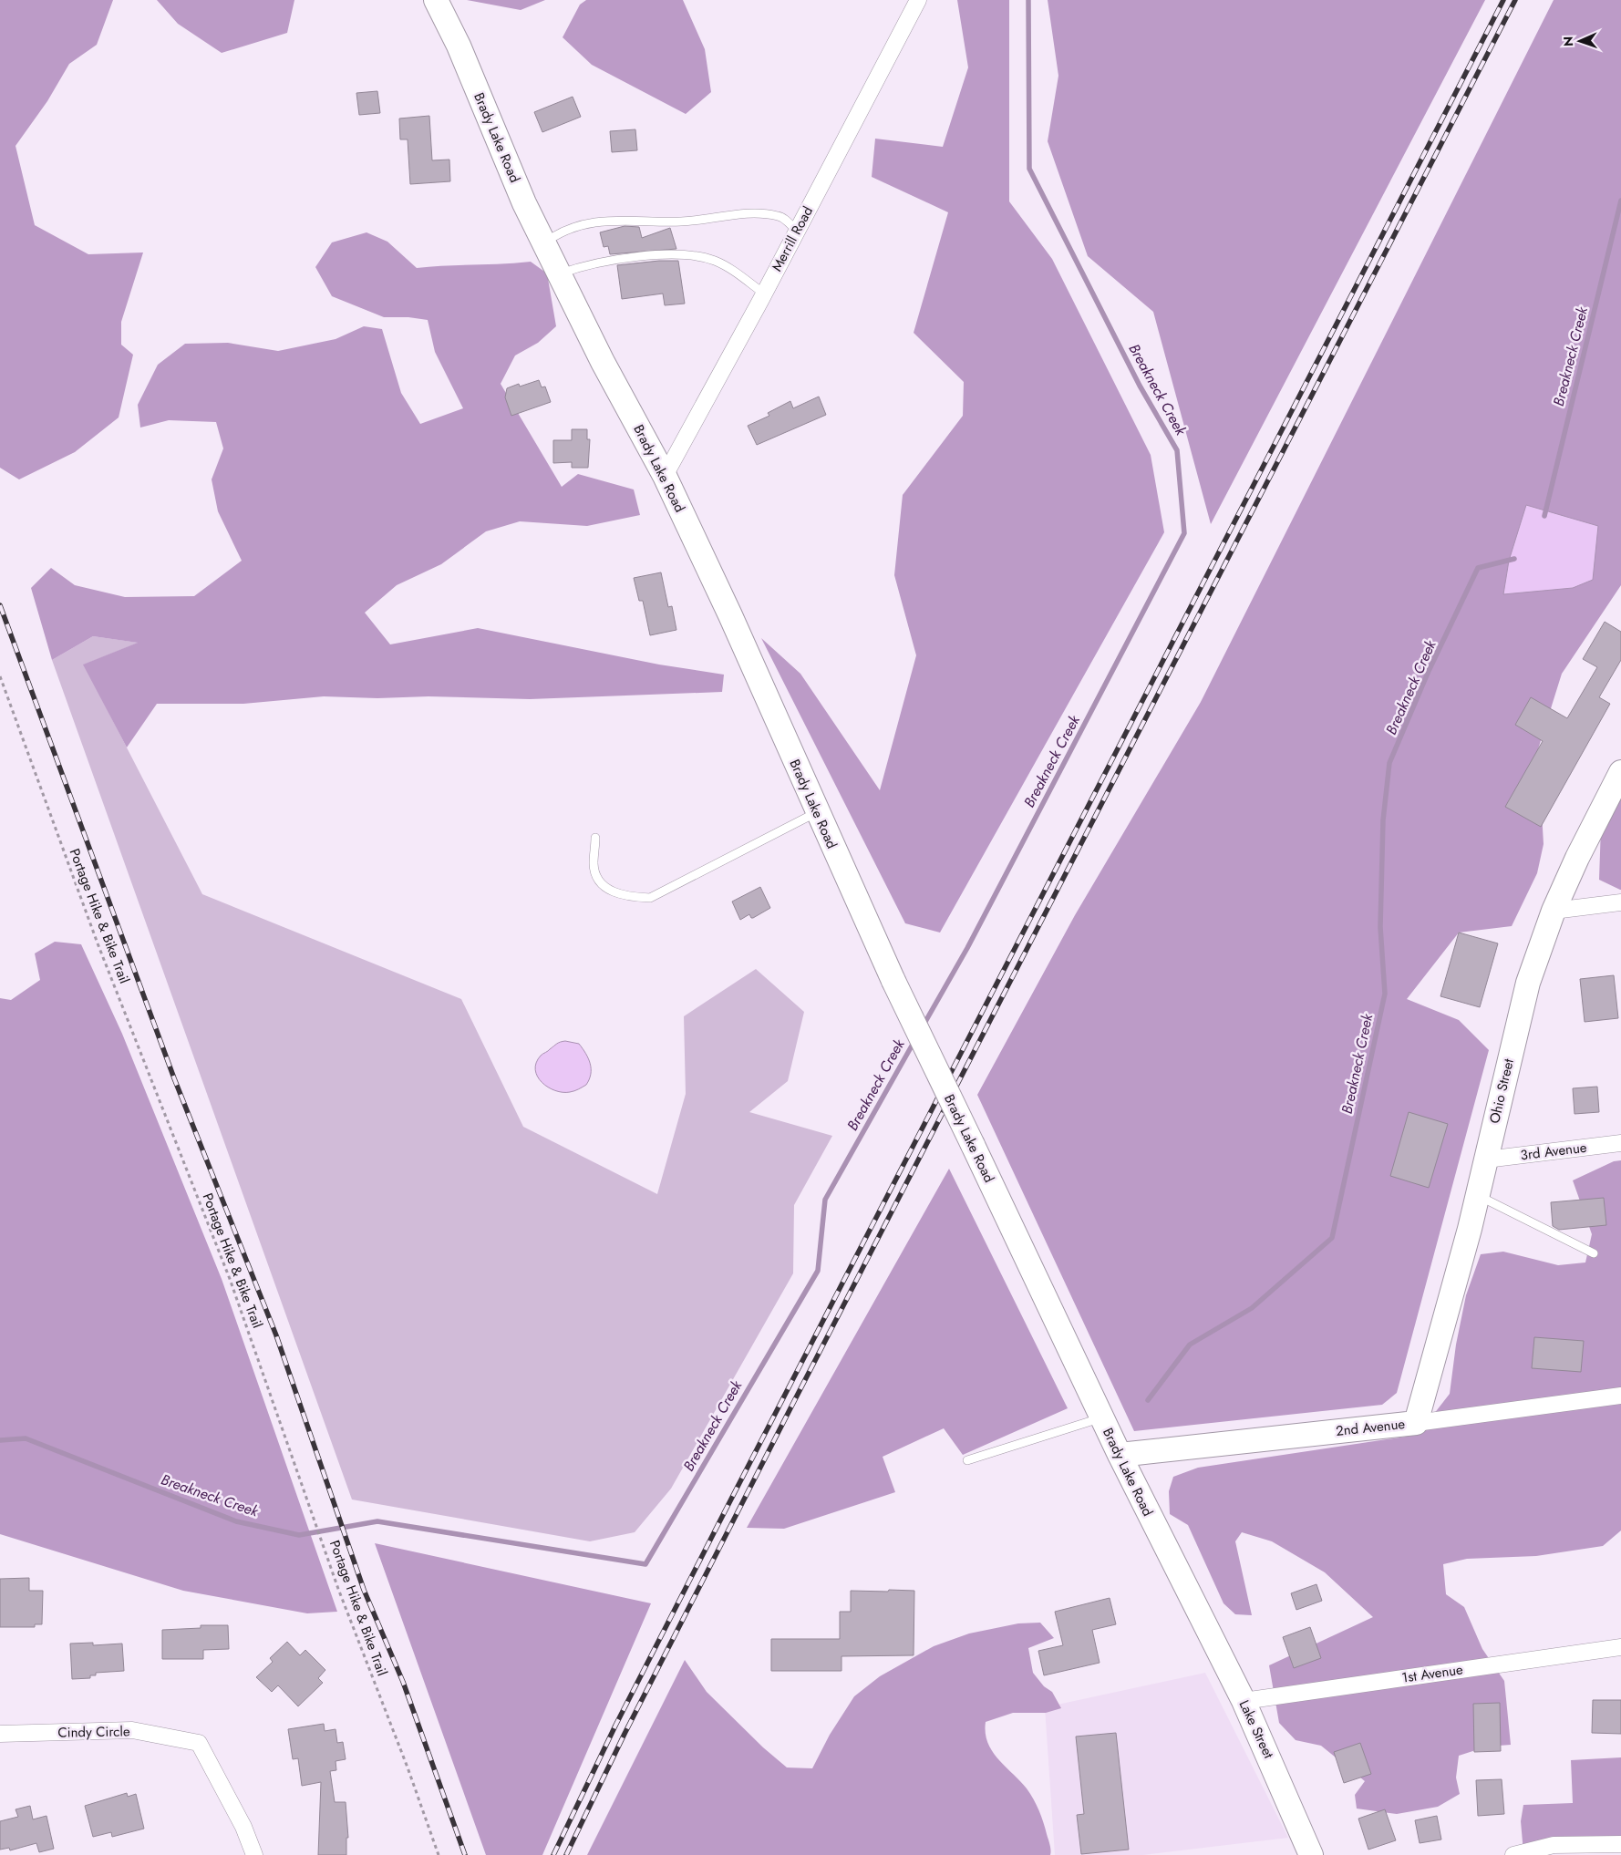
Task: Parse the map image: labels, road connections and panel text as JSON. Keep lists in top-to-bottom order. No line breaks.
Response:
{"streets":{"street":["Brady Lake Road","Merrill Road","Ohio Street","3rd Avenue","2nd Avenue","1st Avenue","Lake Street","Cindy Circle"],"path":["Portage Hike & Bike Trail"]},"crossings":[["Brady Lake Road","Merrill Road"],["Brady Lake Road","2nd Avenue"],["Brady Lake Road","Lake Street"],["Ohio Street","3rd Avenue"],["Ohio Street","2nd Avenue"],["1st Avenue","Lake Street"]],"water":["Breakneck Creek"],"north":"left"}
